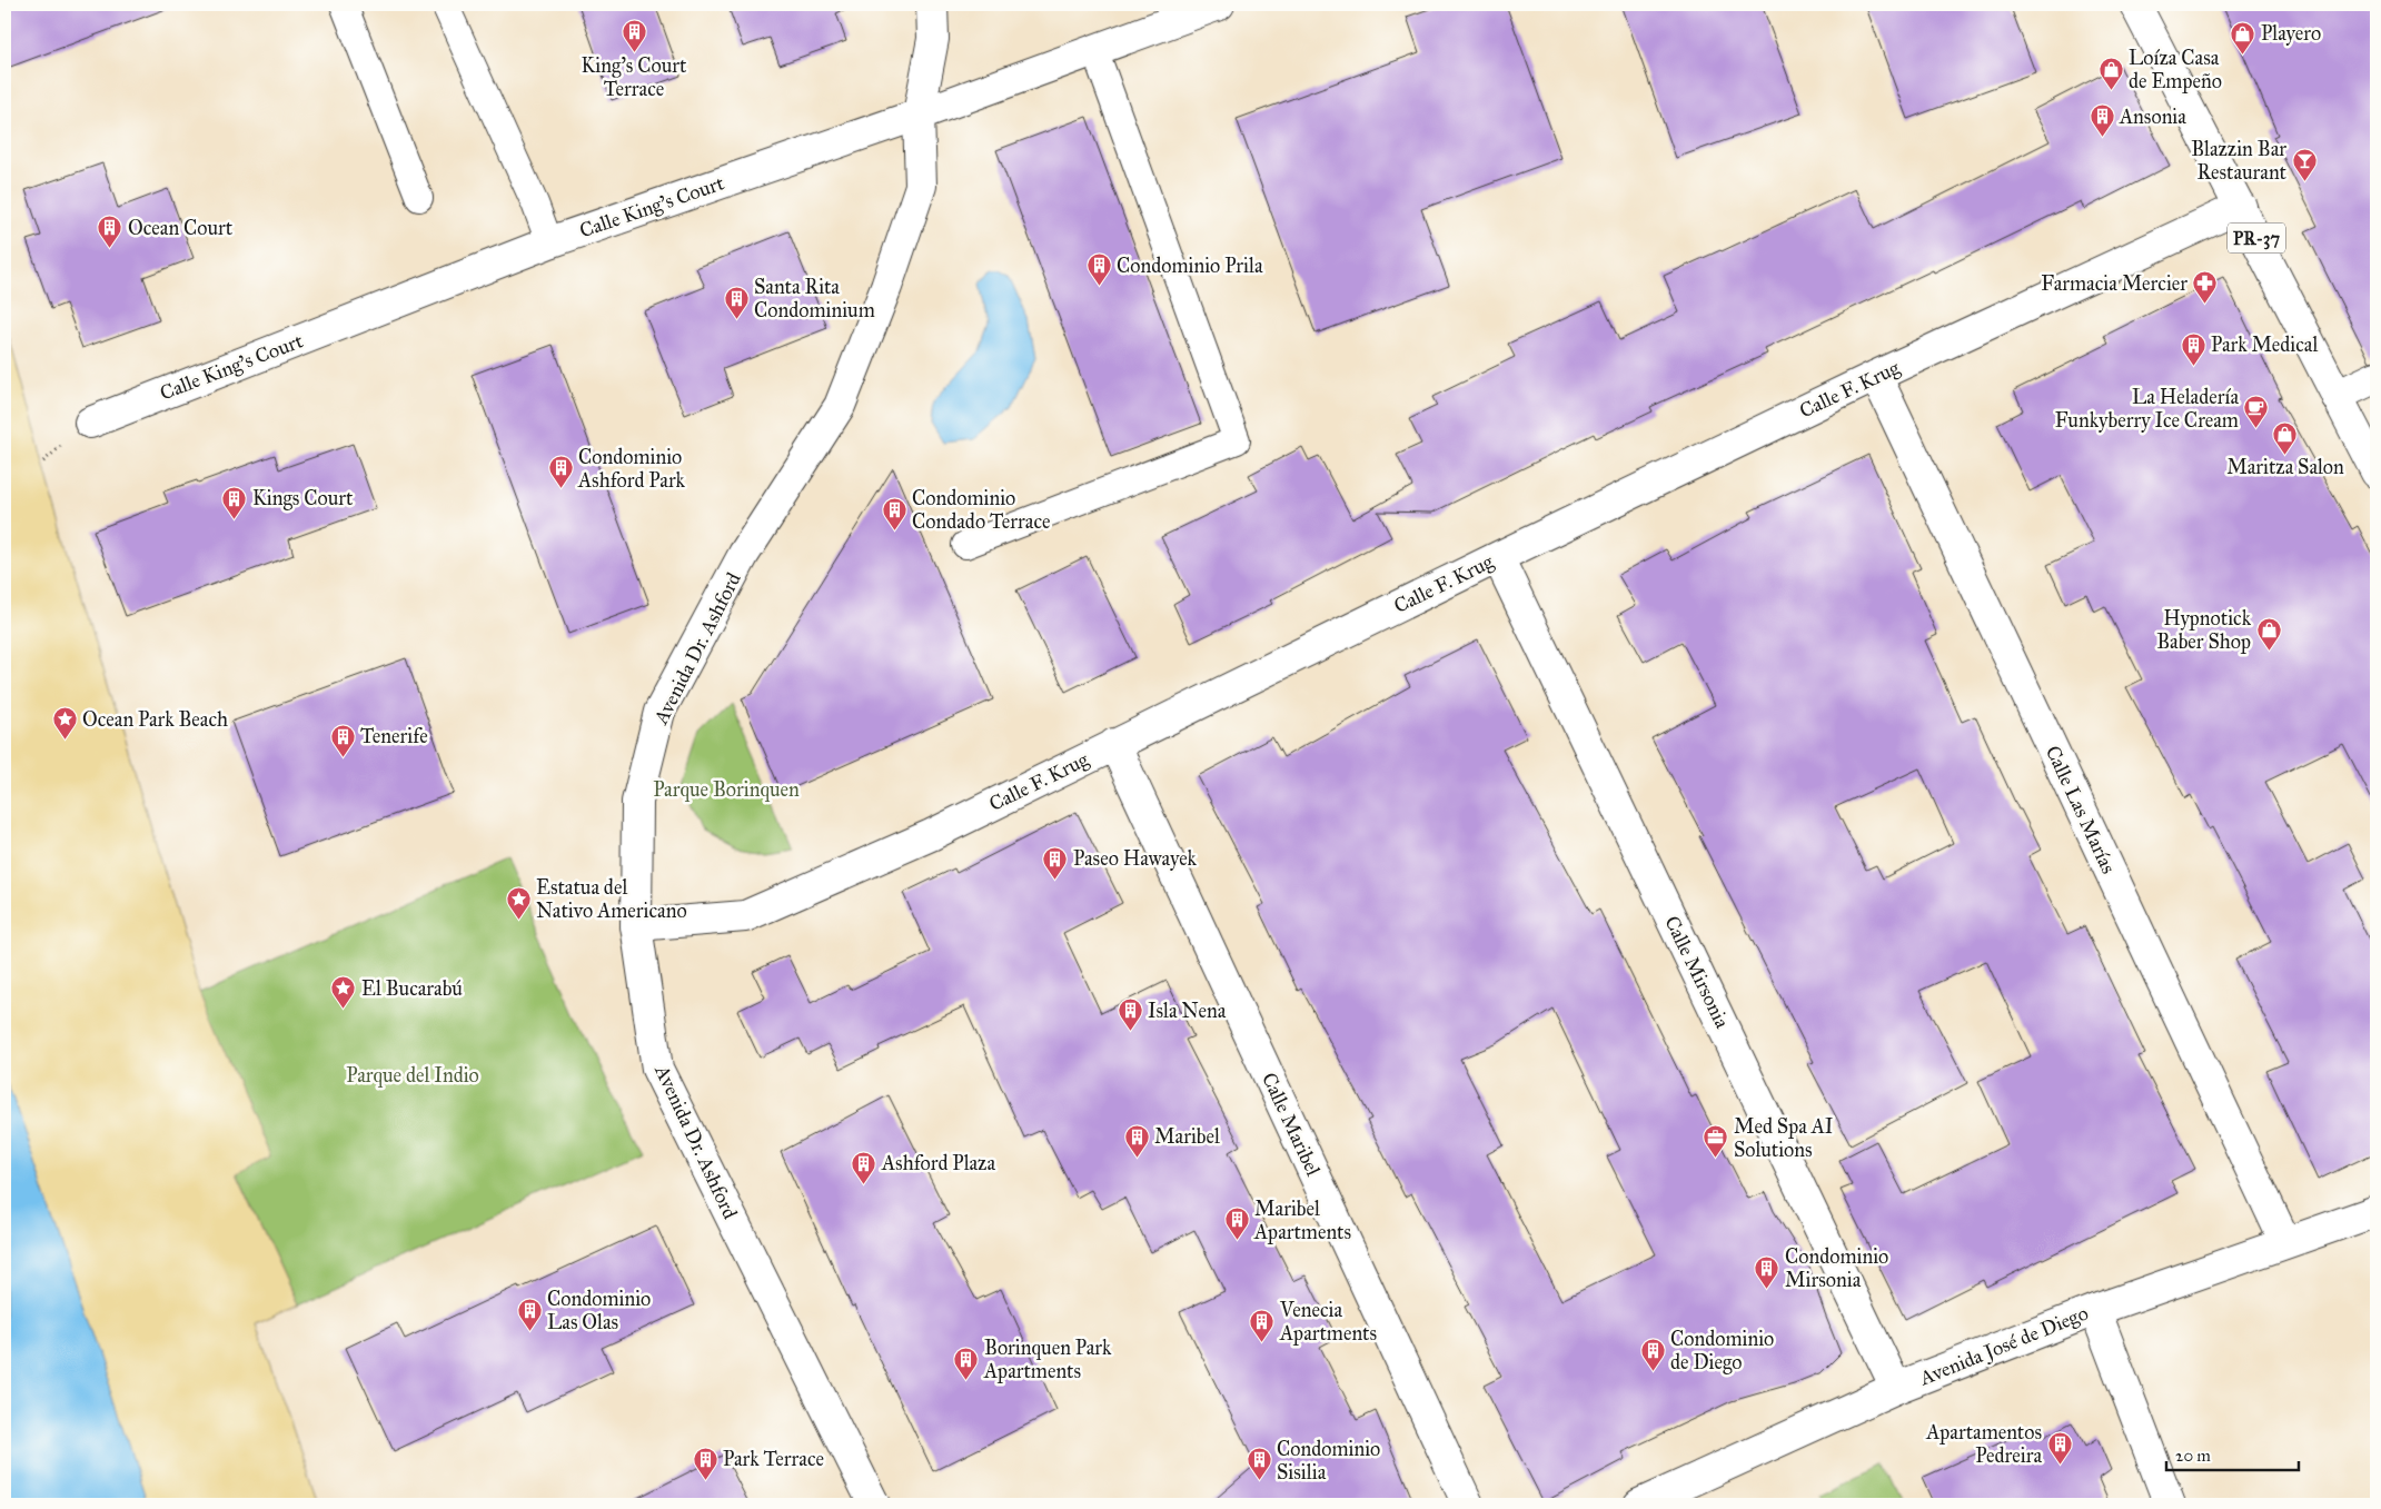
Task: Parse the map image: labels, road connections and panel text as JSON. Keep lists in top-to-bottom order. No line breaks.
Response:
{"streets":{"street":["Calle King's Court","PR-37","Calle F. Krug","Avenida Dr. Ashford","Calle Las Marías","Calle Mirsonia","Calle Maribel","Avenida José de Diego"]},"crossings":[["Calle King's Court","Avenida Dr. Ashford"],["PR-37","Calle F. Krug"],["Calle F. Krug","Avenida Dr. Ashford"],["Calle F. Krug","Calle Las Marías"],["Calle F. Krug","Calle Mirsonia"],["Calle F. Krug","Calle Maribel"],["Calle Las Marías","Avenida José de Diego"],["Calle Mirsonia","Avenida José de Diego"]],"parks":["Parque Borinquen","Parque del Indio"],"places":{"building":["King's Court Terrace","Ansonia","Ocean Court","Condominio Prila","Santa Rita Condominium","Park Medical","Condominio Ashford Park","Kings Court","Condominio Condado Terrace","Tenerife","Paseo Hawayek","Isla Nena","Maribel","Ashford Plaza","Maribel Apartments","Condominio Mirsonia","Condominio Las Olas","Venecia Apartments","Condominio de Diego","Borinquen Park Apartments","Apartamentos Pedreira","Park Terrace","Condominio Sisilia"],"shop":["Playero","Loíza Casa de Empeño","Maritza Salon","Hypnotick Baber Shop"],"bar":["Blazzin Bar Restaurant"],"pharmacy":["Farmacia Mercier"],"cafe":["La Heladería Funkyberry Ice Cream"],"place":["Ocean Park Beach","Estatua del Nativo Americano","El Bucarabú"],"office":["Med Spa AI Solutions"]},"scale_bar":"20 m"}
